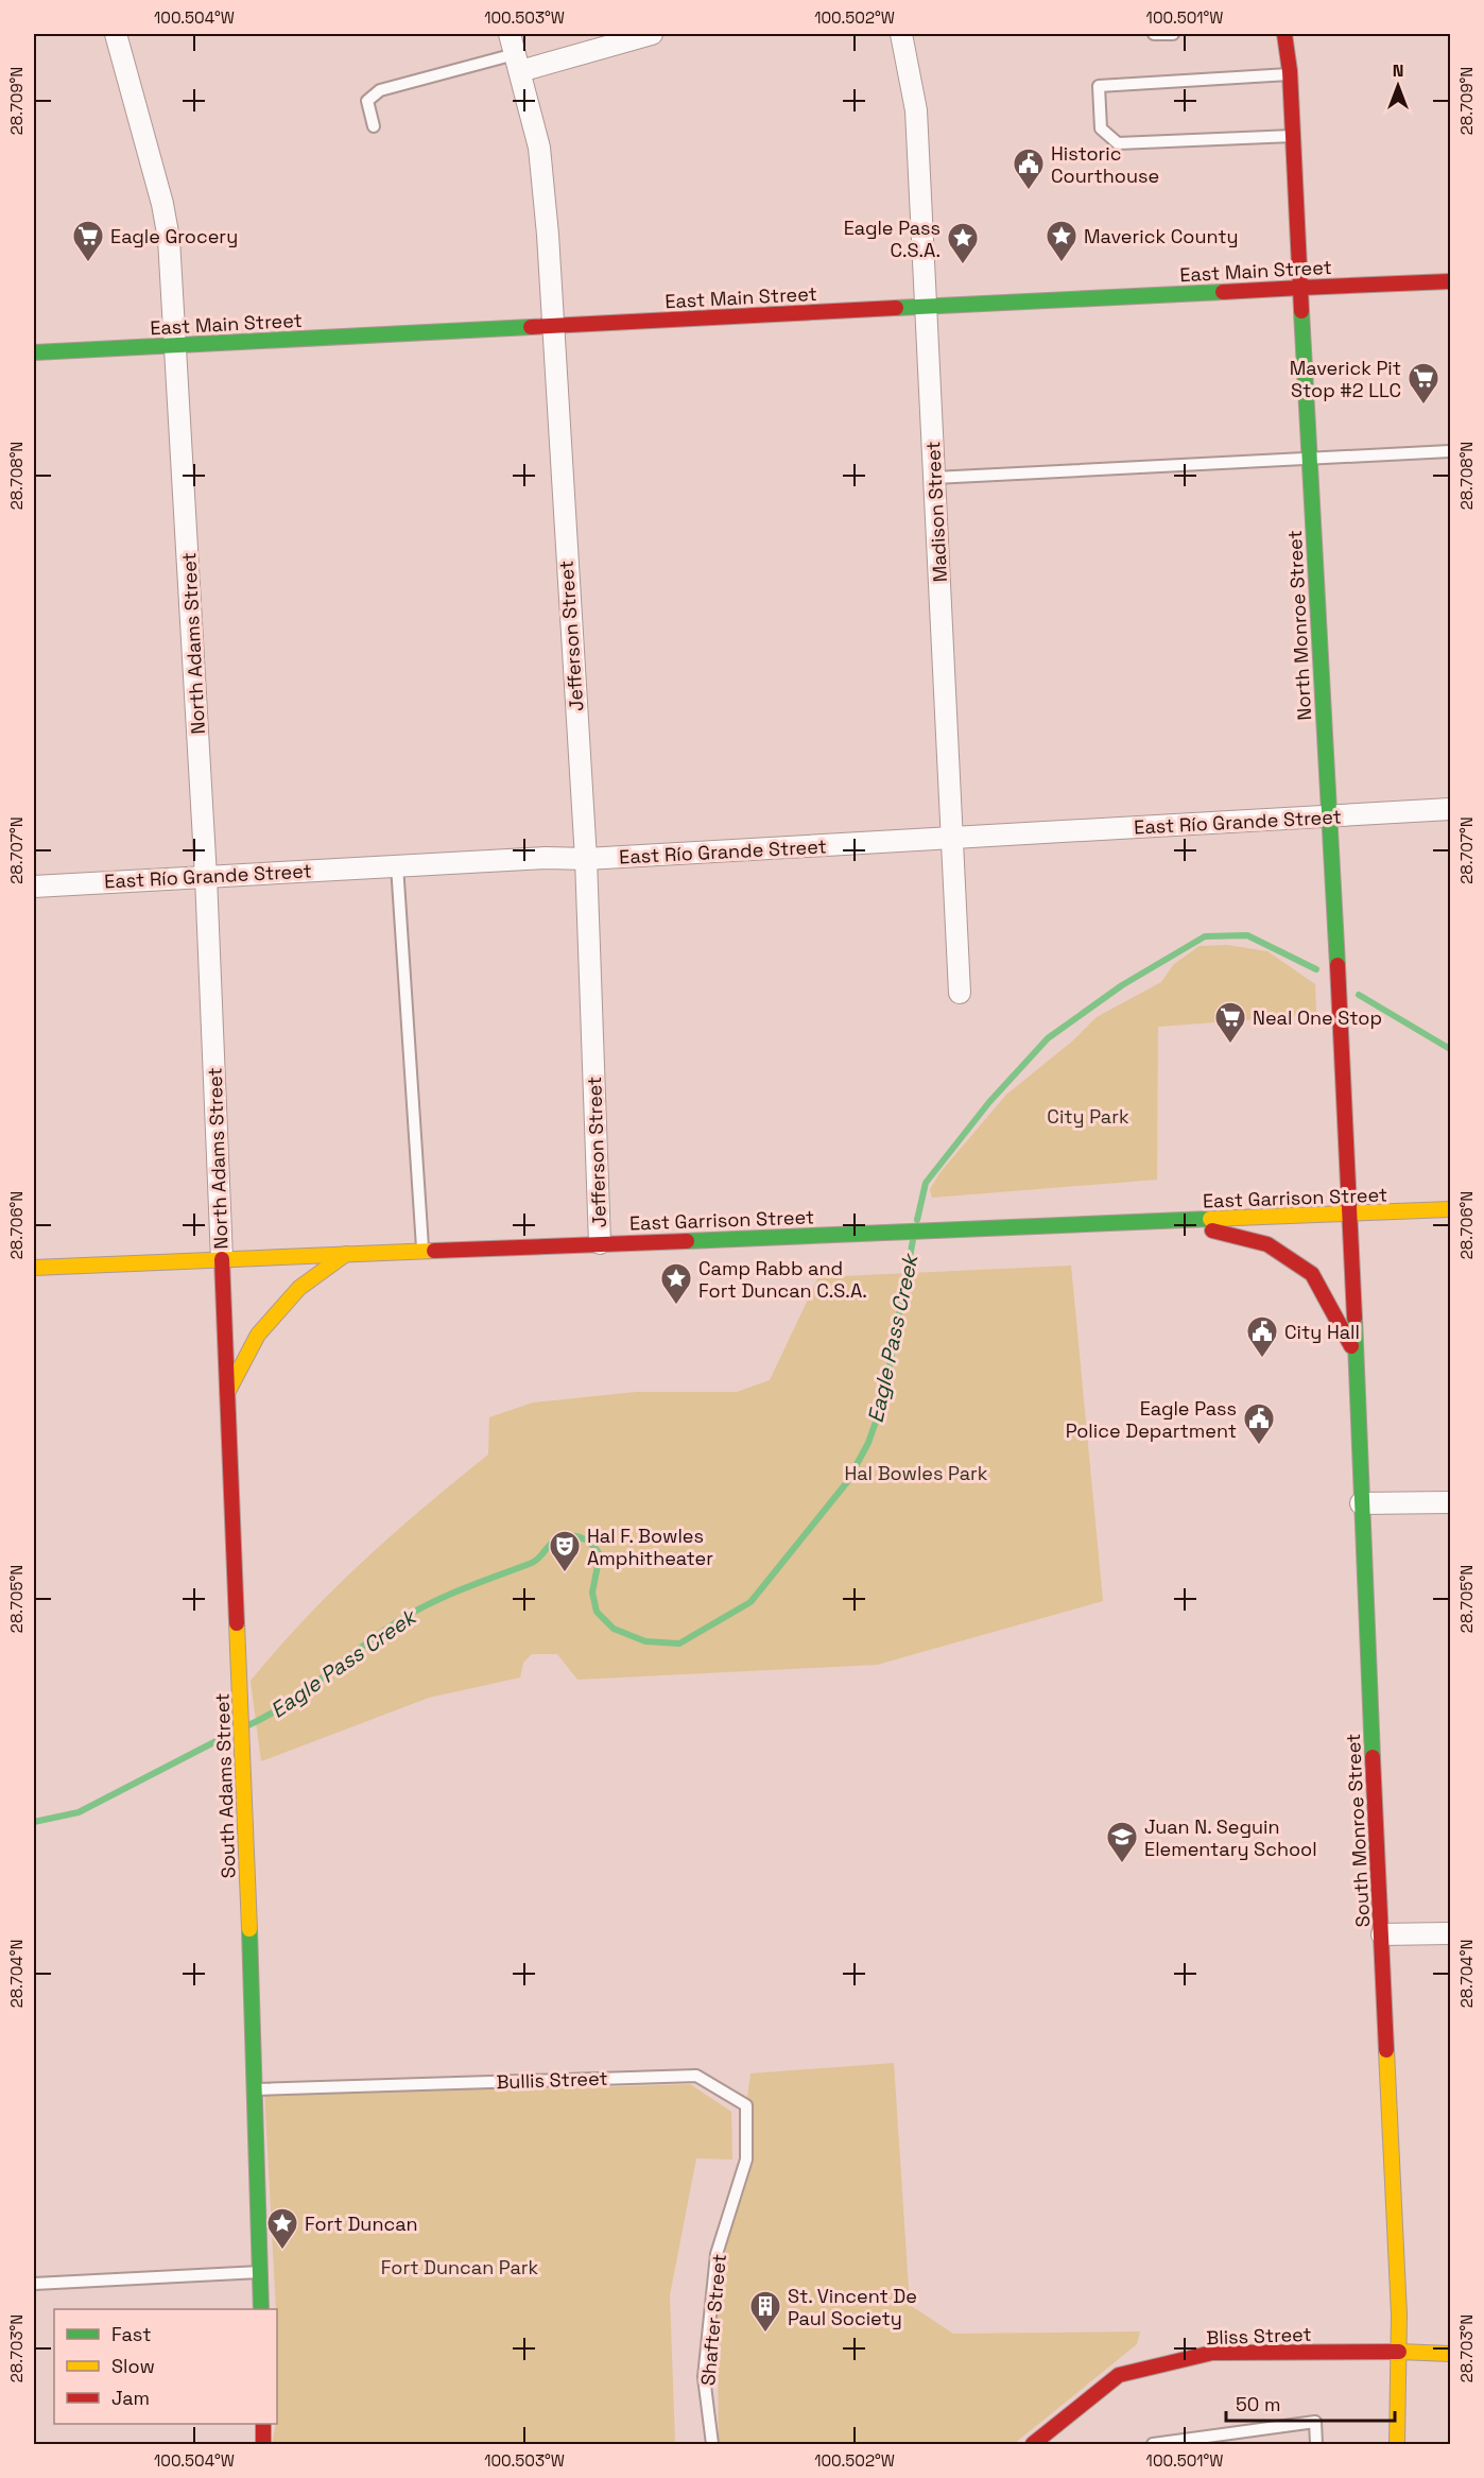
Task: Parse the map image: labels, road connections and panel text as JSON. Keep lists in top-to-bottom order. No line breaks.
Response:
{"streets":{"main road":["East Main Street","North Monroe Street","East Garrison Street","South Adams Street","South Monroe Street","Bliss Street"],"street":["Madison Street","Jefferson Street","North Adams Street","East Río Grande Street"],"lane":["Bullis Street","Shafter Street"]},"crossings":[["East Main Street","Madison Street"],["East Main Street","North Monroe Street"],["East Main Street","Jefferson Street"],["East Main Street","North Adams Street"],["Madison Street","East Río Grande Street"],["North Monroe Street","East Río Grande Street"],["North Monroe Street","East Garrison Street"],["North Monroe Street","South Monroe Street"],["Jefferson Street","East Río Grande Street"],["Jefferson Street","East Garrison Street"],["North Adams Street","East Río Grande Street"],["North Adams Street","East Garrison Street"],["North Adams Street","South Adams Street"],["East Garrison Street","South Adams Street"],["East Garrison Street","South Monroe Street"],["South Adams Street","Bullis Street"],["South Monroe Street","Bliss Street"],["Bullis Street","Shafter Street"]],"water":["Eagle Pass Creek"],"parks":["City Park","Hal Bowles Park","Fort Duncan Park"],"places":{"public building":["Historic Courthouse","City Hall","Eagle Pass Police Department"],"supermarket":["Eagle Grocery","Maverick Pit Stop #2 LLC","Neal One Stop"],"place":["Maverick County","Eagle Pass C.S.A.","Camp Rabb and Fort Duncan C.S.A.","Fort Duncan"],"theatre":["Hal F. Bowles Amphitheater"],"school or university":["Juan N. Seguin Elementary School"],"building":["St. Vincent De Paul Society"]},"legend":["Fast","Slow","Jam"],"scale_bar":"50 m","north":"top","coordinates":["100.504°W","100.503°W","100.502°W","100.501°W","28.709°N","28.708°N","28.707°N","28.706°N","28.705°N","28.704°N","28.703°N"]}
